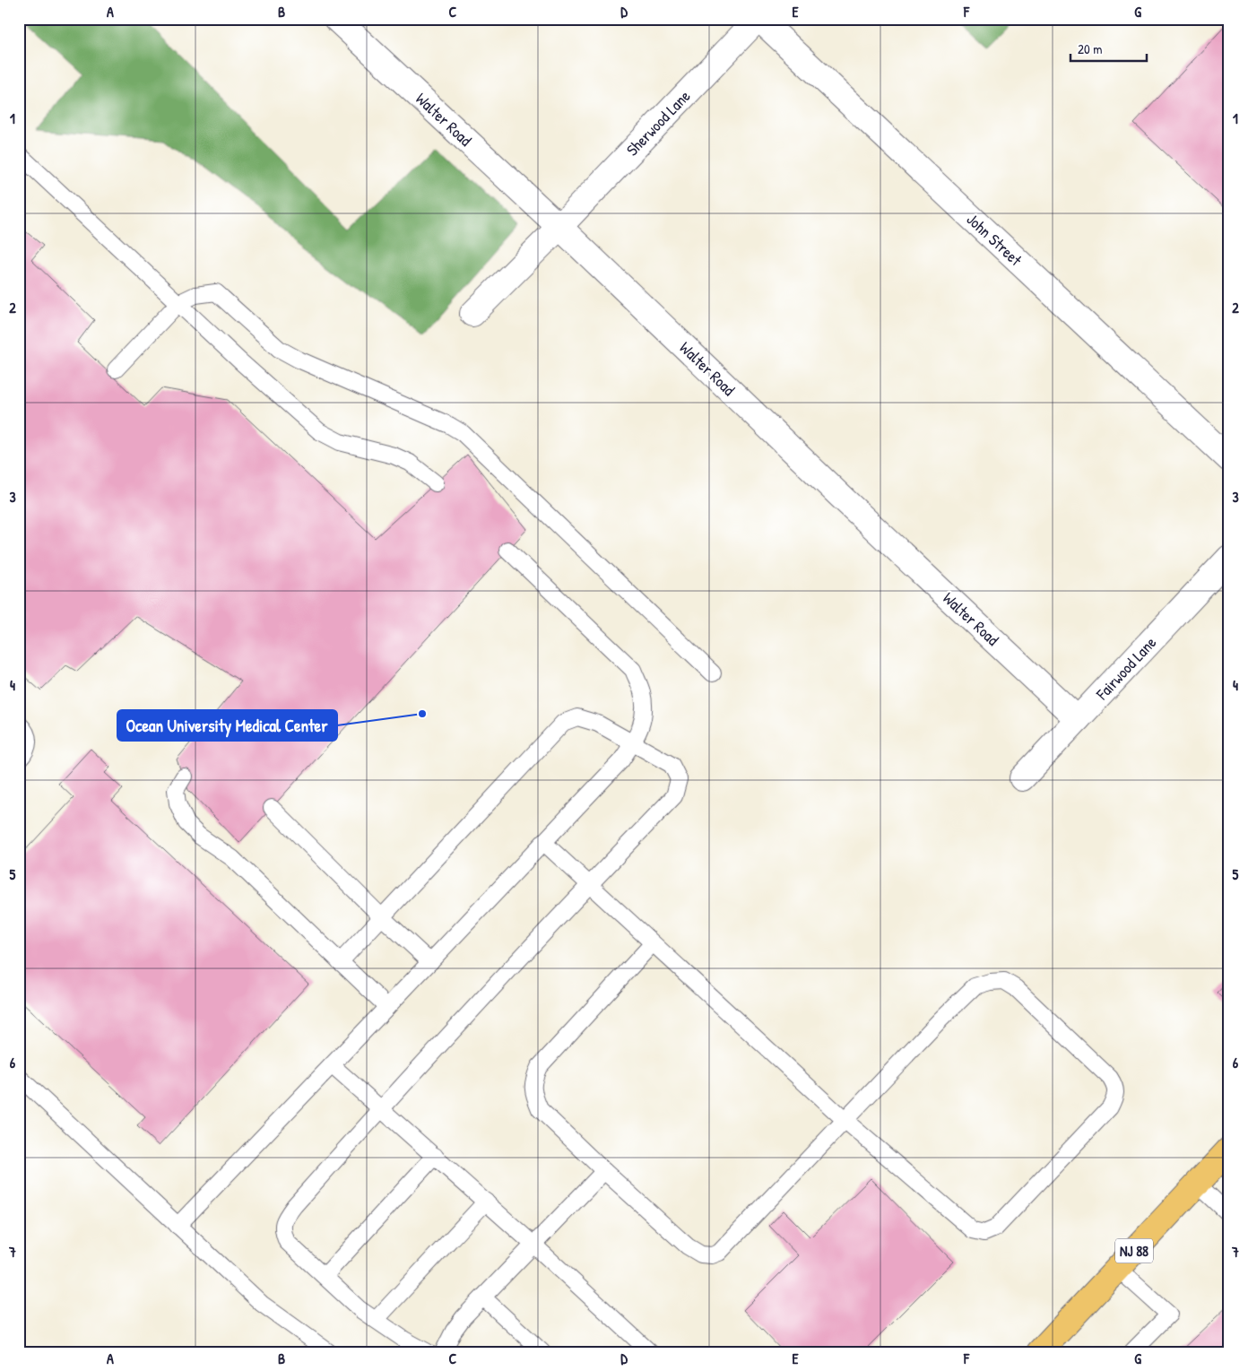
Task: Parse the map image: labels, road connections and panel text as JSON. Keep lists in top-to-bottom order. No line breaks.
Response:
{"streets":{"main road":["NJ 88"],"street":["Walter Road","Sherwood Lane","John Street","Fairwood Lane"]},"crossings":[["Walter Road","Sherwood Lane"],["Walter Road","Fairwood Lane"],["Sherwood Lane","John Street"]],"places":["Ocean University Medical Center"],"scale_bar":"20 m","grid":{"columns":["A","B","C","D","E","F","G"],"rows":["1","2","3","4","5","6","7"]}}
